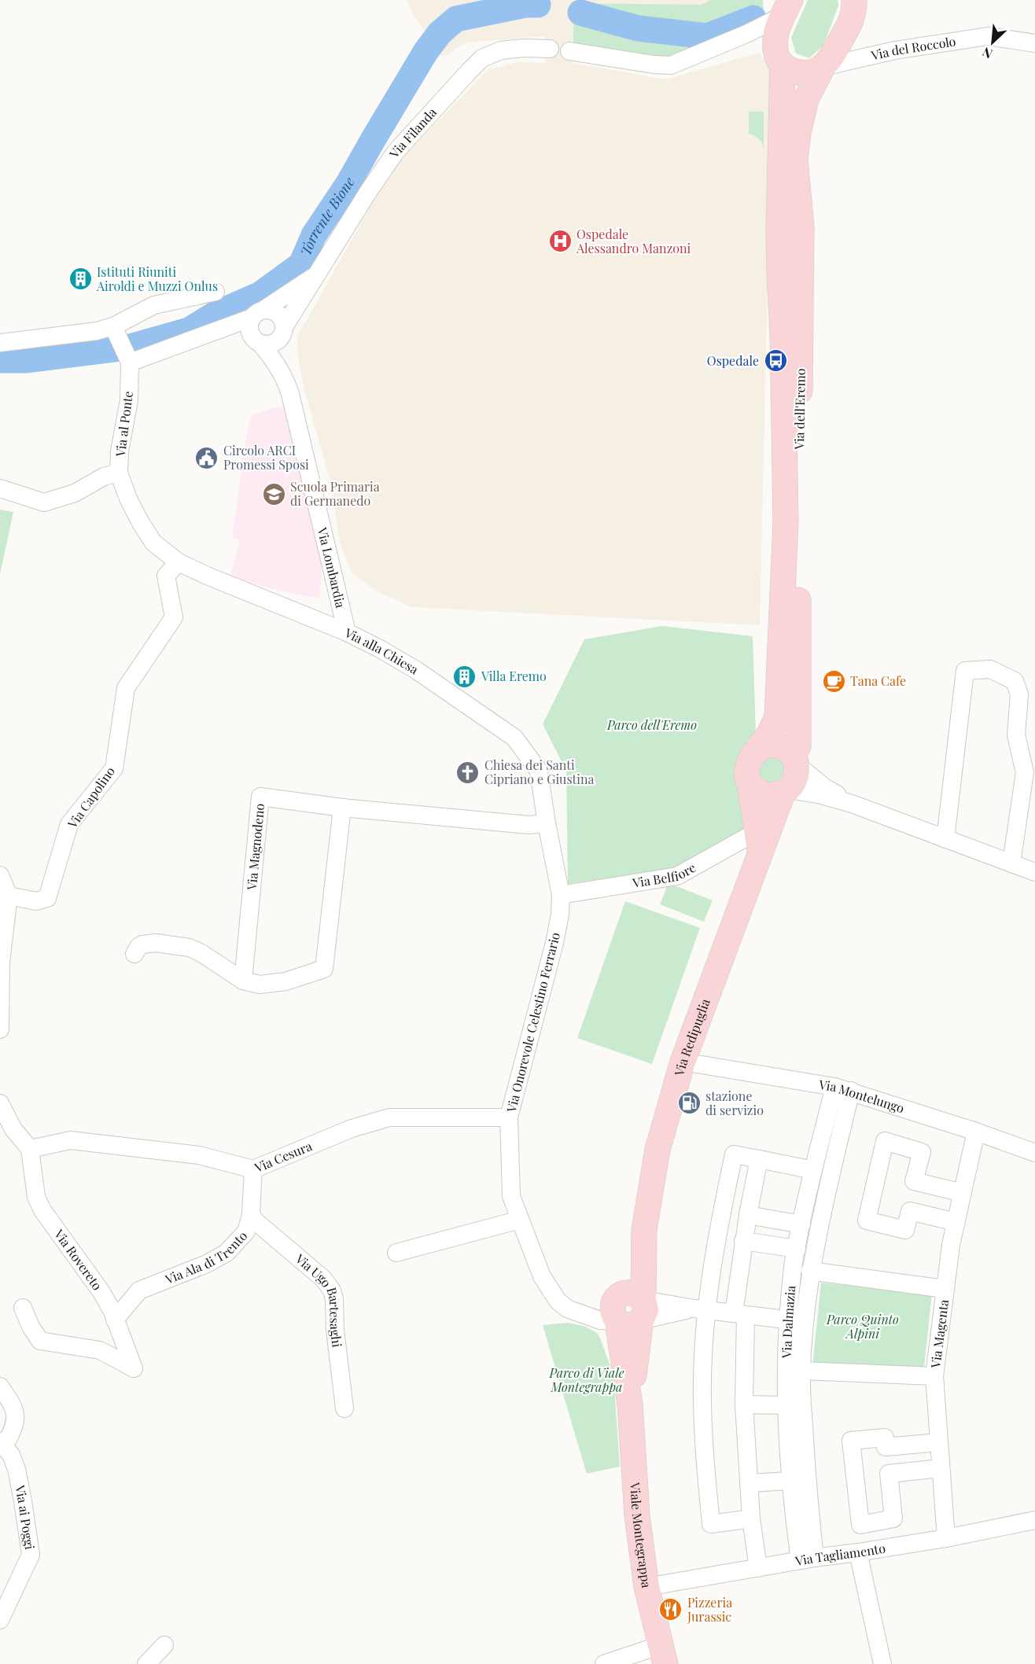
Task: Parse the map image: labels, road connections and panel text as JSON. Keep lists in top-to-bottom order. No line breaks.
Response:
{"streets":{"main road":["Via dell'Eremo","Via Redipuglia","Viale Montegrappa"],"street":["Via del Roccolo","Via Filanda","Via al Ponte","Via Lombardia","Via alla Chiesa","Via Capolino","Via Magnodeno","Via Belfiore","Via Onorevole Celestino Ferrario","Via Montelungo","Via Cesura","Via Ala di Trento","Via Rovereto","Via Ugo Bartesaghi","Via Dalmazia","Via Magenta","Via ai Poggi","Via Tagliamento"]},"crossings":[["Via del Roccolo","Via dell'Eremo"],["Via Filanda","Via al Ponte"],["Via Filanda","Via Lombardia"],["Via dell'Eremo","Via Redipuglia"],["Via al Ponte","Via alla Chiesa"],["Via Lombardia","Via alla Chiesa"],["Via alla Chiesa","Via Capolino"],["Via alla Chiesa","Via Magnodeno"],["Via alla Chiesa","Via Onorevole Celestino Ferrario"],["Via Magnodeno","Via Onorevole Celestino Ferrario"],["Via Belfiore","Via Onorevole Celestino Ferrario"],["Via Belfiore","Via Redipuglia"],["Via Onorevole Celestino Ferrario","Via Redipuglia"],["Via Onorevole Celestino Ferrario","Via Cesura"],["Via Onorevole Celestino Ferrario","Via Dalmazia"],["Via Onorevole Celestino Ferrario","Viale Montegrappa"],["Via Redipuglia","Via Montelungo"],["Via Redipuglia","Viale Montegrappa"],["Via Montelungo","Via Dalmazia"],["Via Montelungo","Via Magenta"],["Via Cesura","Via Ala di Trento"],["Via Cesura","Via Rovereto"],["Via Ala di Trento","Via Rovereto"],["Via Ala di Trento","Via Ugo Bartesaghi"],["Via Dalmazia","Via Tagliamento"],["Via Magenta","Via Tagliamento"],["Viale Montegrappa","Via Tagliamento"]],"water":["Torrente Bione"],"parks":["Parco dell'Eremo","Parco Quinto Alpini","Parco di Viale Montegrappa"],"places":{"hospital":["Ospedale Alessandro Manzoni"],"building":["Istituti Riuniti Airoldi e Muzzi Onlus","Villa Eremo"],"bus stop":["Ospedale"],"public building":["Circolo ARCI Promessi Sposi"],"school or university":["Scuola Primaria di Germanedo"],"cafe":["Tana Cafe"],"church":["Chiesa dei Santi Cipriano e Giustina"],"fuel station":["stazione di servizio"],"restaurant":["Pizzeria Jurassic"]},"north":"bottom left"}
